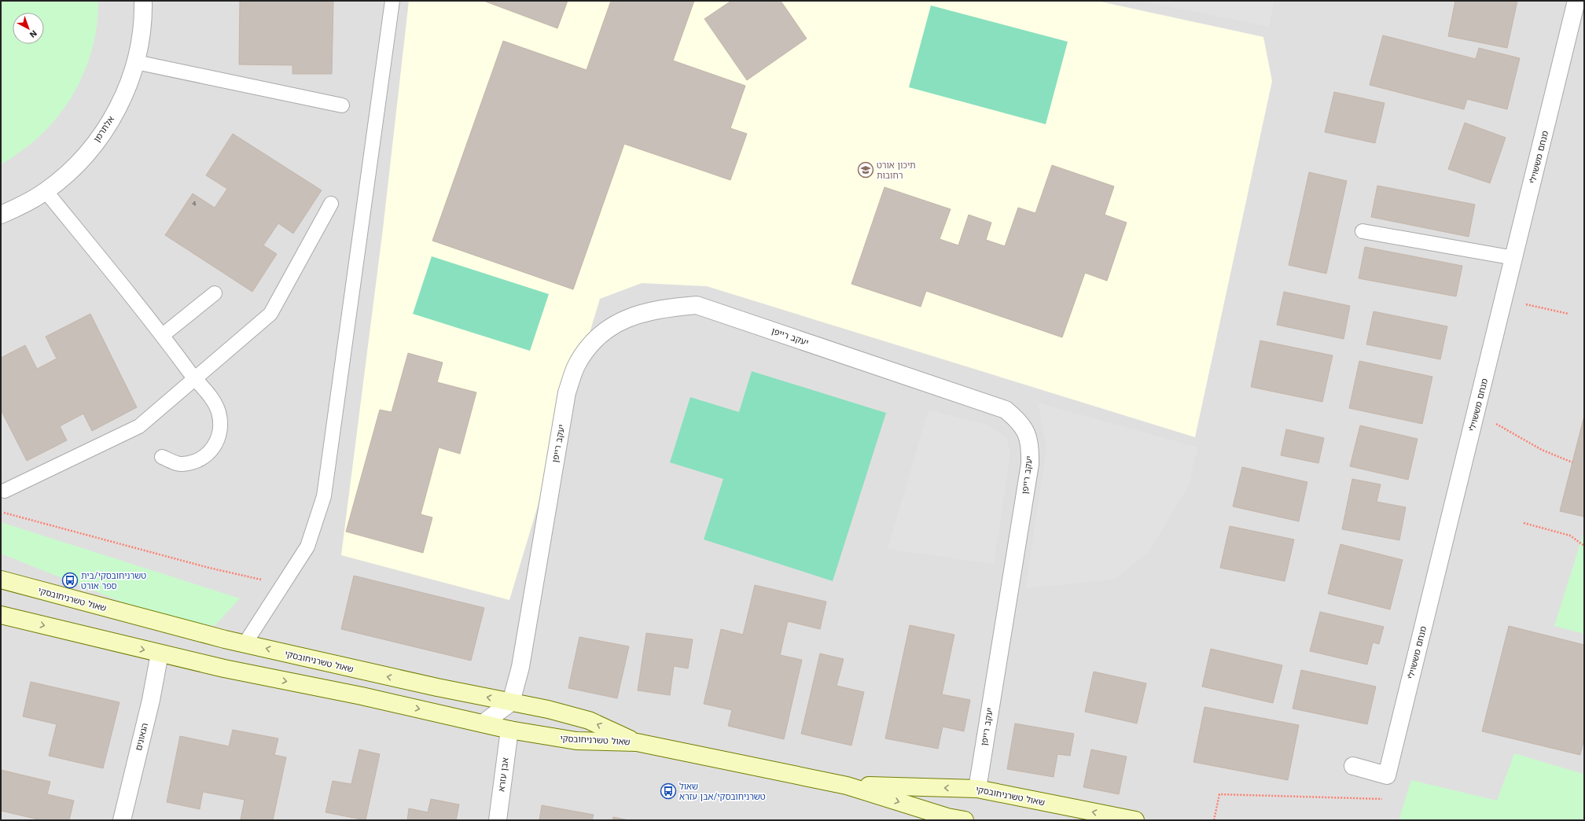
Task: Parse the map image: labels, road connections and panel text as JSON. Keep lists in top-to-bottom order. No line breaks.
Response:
{"streets":{"street":["אלתרמן","מנחם מששוילי","יעקב רייפן","שאול טשרניחובסקי","הגאונים","אבן עזרא"]},"crossings":[["יעקב רייפן","שאול טשרניחובסקי"],["שאול טשרניחובסקי","הגאונים"],["שאול טשרניחובסקי","אבן עזרא"]],"places":{"school or university":["תיכון אורט רחובות"],"bus stop":["טשרניחובסקי/בית ספר אורט","שאול טשרניחובסקי/אבן עזרא"]},"house_numbers":["4"],"north":"bottom right"}
